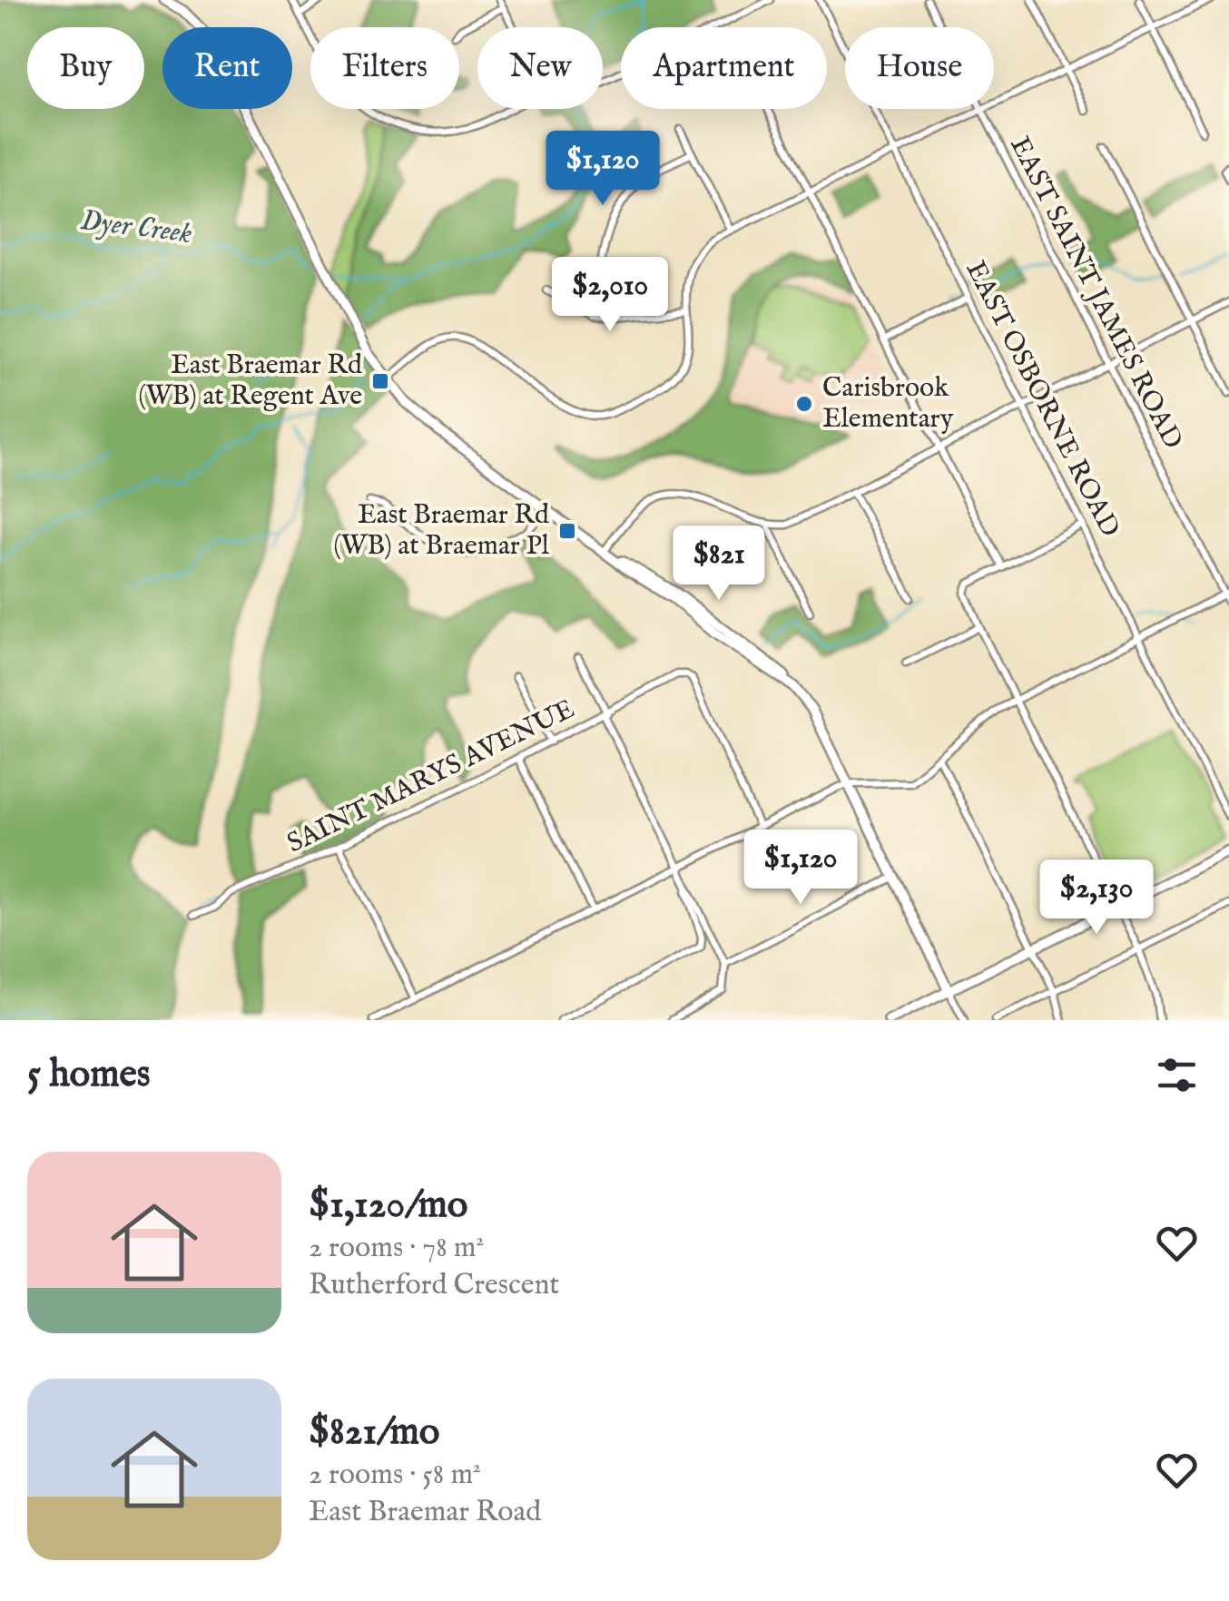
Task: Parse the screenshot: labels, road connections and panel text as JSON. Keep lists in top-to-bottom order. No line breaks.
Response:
{"streets":{"street":["EAST SAINT JAMES ROAD","EAST OSBORNE ROAD","SAINT MARYS AVENUE"]},"water":["Dyer Creek"],"places":{"transit":["East Braemar Rd (WB) at Regent Ave","East Braemar Rd (WB) at Braemar Pl"],"other":["Carisbrook Elementary"]},"page":{"chip":["Buy","Rent","Filters","New","Apartment","House"],"price":["$1,120","$2,010","$821","$1,120","$2,130"],"heading":"5 homes","list":[{"name":"$1,120/mo","note":"2 rooms · 78 m² · Rutherford Crescent"},{"name":"$821/mo","note":"2 rooms · 58 m² · East Braemar Road"}]}}
